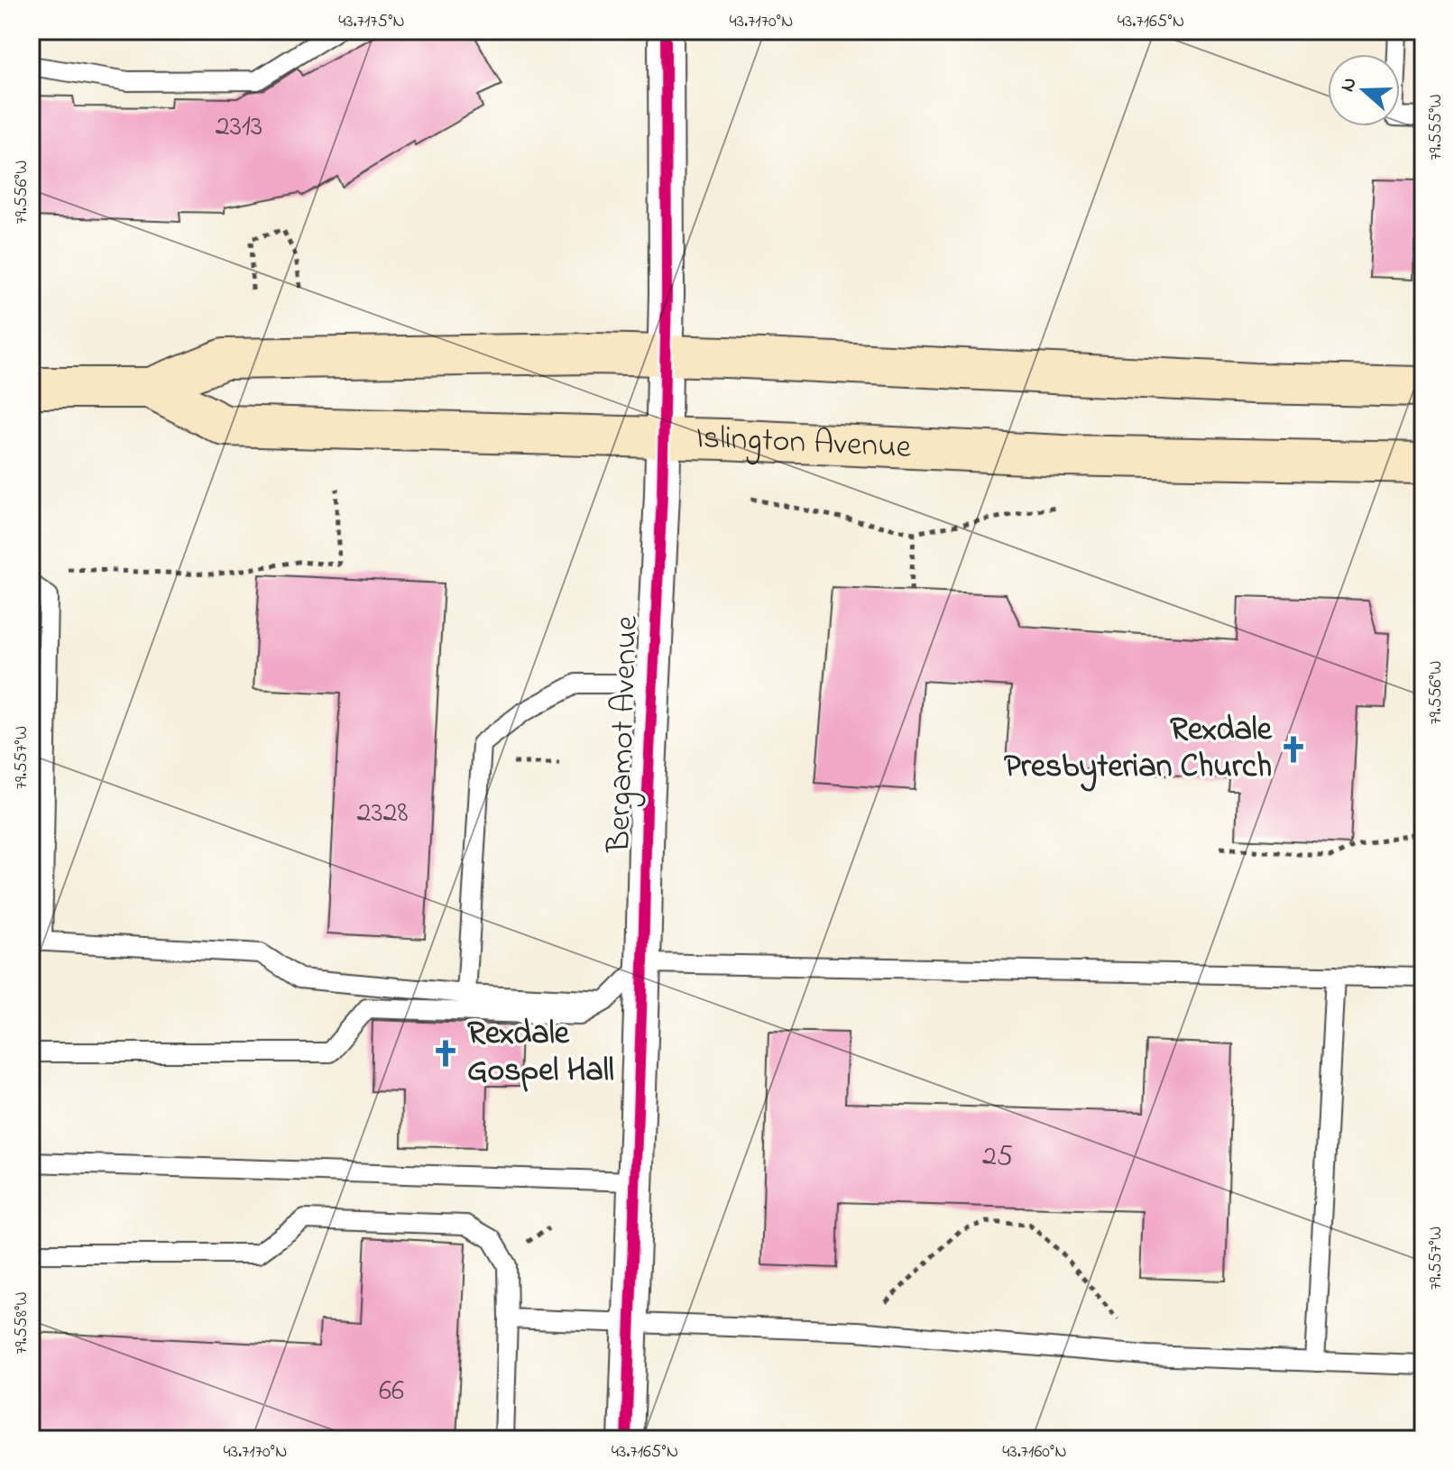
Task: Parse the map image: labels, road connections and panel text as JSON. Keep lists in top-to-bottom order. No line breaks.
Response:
{"streets":{"main road":["Islington Avenue"],"street":["Bergamot Avenue"]},"crossings":[["Islington Avenue","Bergamot Avenue"]],"places":{"church":["Rexdale Presbyterian Church","Rexdale Gospel Hall"]},"house_numbers":["2313","2328","25","66"],"north":"left","coordinates":["43.7175°N","43.7170°N","43.7165°N","79.555°W","79.556°W","79.557°W","79.558°W","43.7160°N"]}
